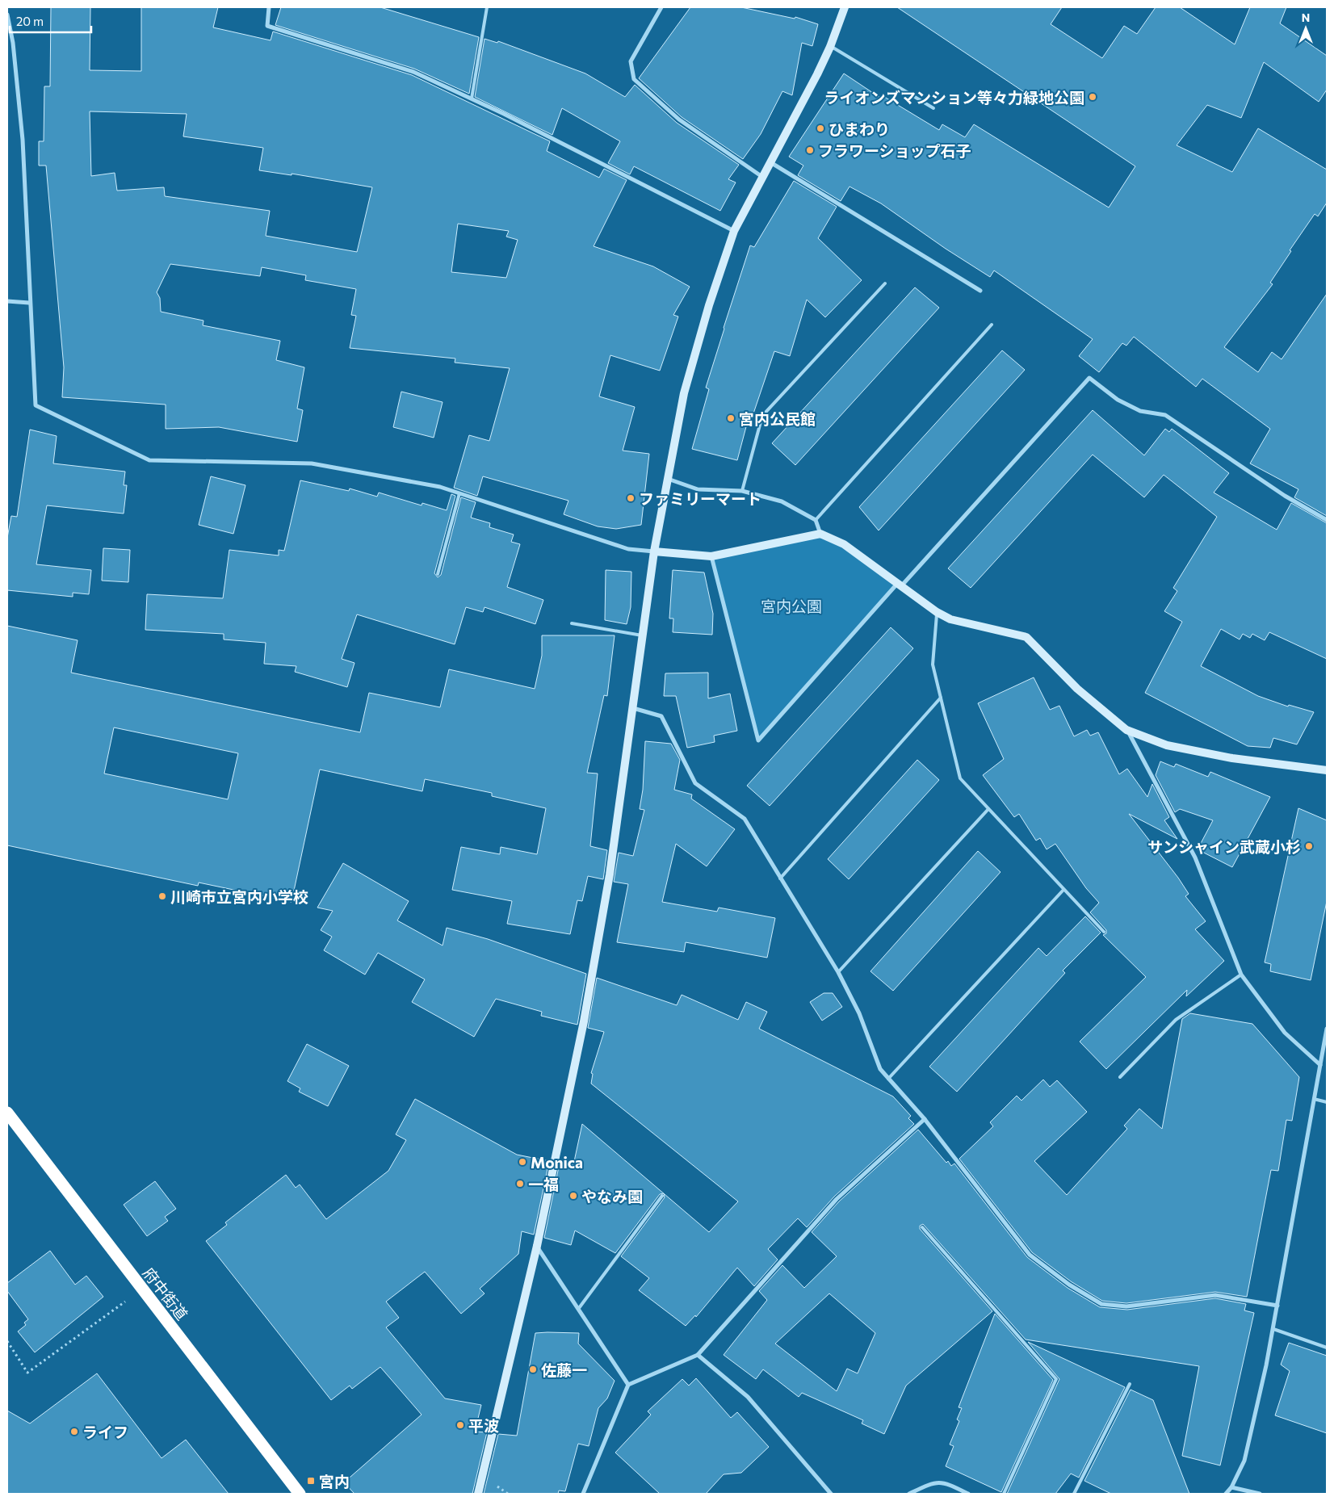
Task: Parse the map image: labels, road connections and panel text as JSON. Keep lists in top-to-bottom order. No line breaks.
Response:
{"streets":{"highway":["府中街道"]},"parks":["宮内公園"],"places":{"other":["ライオンズマンション等々力緑地公園","ひまわり","フラワーショップ石子","宮内公民館","ファミリーマート","サンシャイン武蔵小杉","川崎市立宮内小学校","Monica","一福","やなみ園","佐藤一","平波","ライフ"],"transit":["宮内"]},"scale_bar":"20 m","north":"top"}
